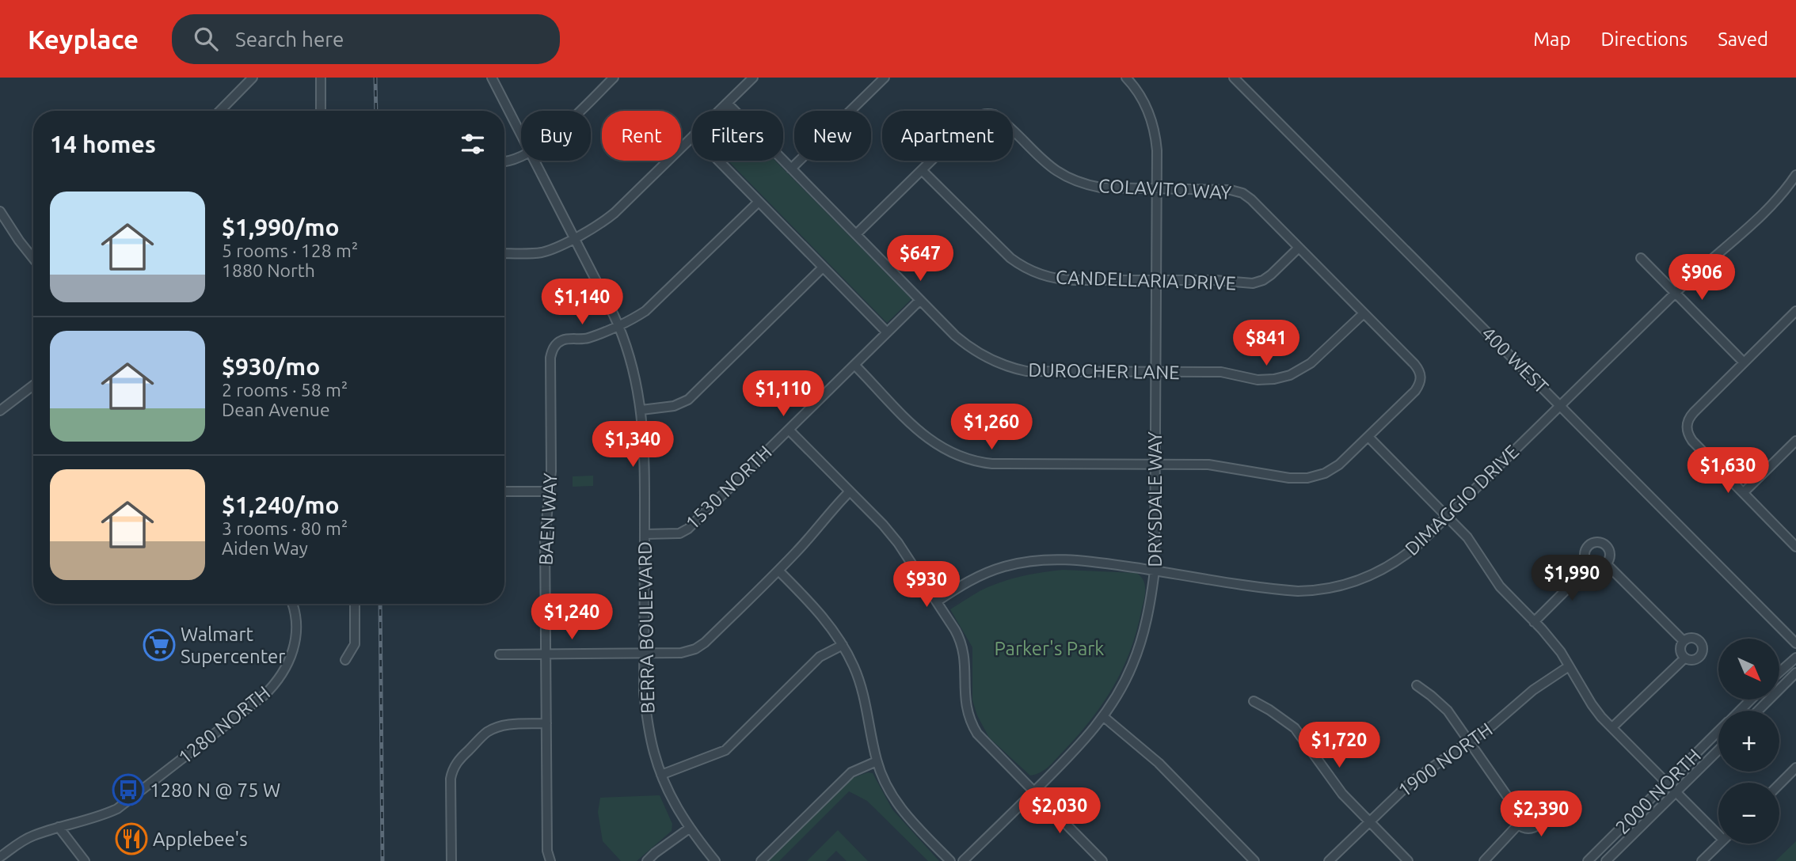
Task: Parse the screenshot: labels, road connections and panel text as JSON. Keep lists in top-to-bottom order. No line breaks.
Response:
{"streets":{"street":["COLAVITO WAY","CANDELLARIA DRIVE","400 WEST","DUROCHER LANE","1530 NORTH","DRYSDALE WAY","DIMAGGIO DRIVE","BAEN WAY","BERRA BOULEVARD","1280 NORTH","1900 NORTH","2000 NORTH"]},"crossings":[["COLAVITO WAY","CANDELLARIA DRIVE"],["COLAVITO WAY","DUROCHER LANE"],["COLAVITO WAY","DRYSDALE WAY"],["CANDELLARIA DRIVE","DRYSDALE WAY"],["400 WEST","DIMAGGIO DRIVE"],["DUROCHER LANE","1530 NORTH"],["DUROCHER LANE","DRYSDALE WAY"],["1530 NORTH","BERRA BOULEVARD"],["DRYSDALE WAY","DIMAGGIO DRIVE"],["BAEN WAY","BERRA BOULEVARD"]],"parks":["Parker's Park"],"places":{"supermarket":["Walmart Supercenter"],"bus stop":["1280 N @ 75 W"],"restaurant":["Applebee's"]},"north":"bottom right","page":{"header":"Keyplace","search":"Search here","nav":["Map","Directions","Saved"],"chip":["Buy","Rent","Filters","New","Apartment"],"heading":"14 homes","list":[{"name":"$1,990/mo","note":"5 rooms · 128 m² · 1880 North"},{"name":"$930/mo","note":"2 rooms · 58 m² · Dean Avenue"},{"name":"$1,240/mo","note":"3 rooms · 80 m² · Aiden Way"}],"price":["$647","$906","$1,140","$841","$1,110","$1,260","$1,340","$1,630","$1,990","$930","$1,240","$1,720","$2,030","$2,390"],"map_buttons":["+","−"]}}
